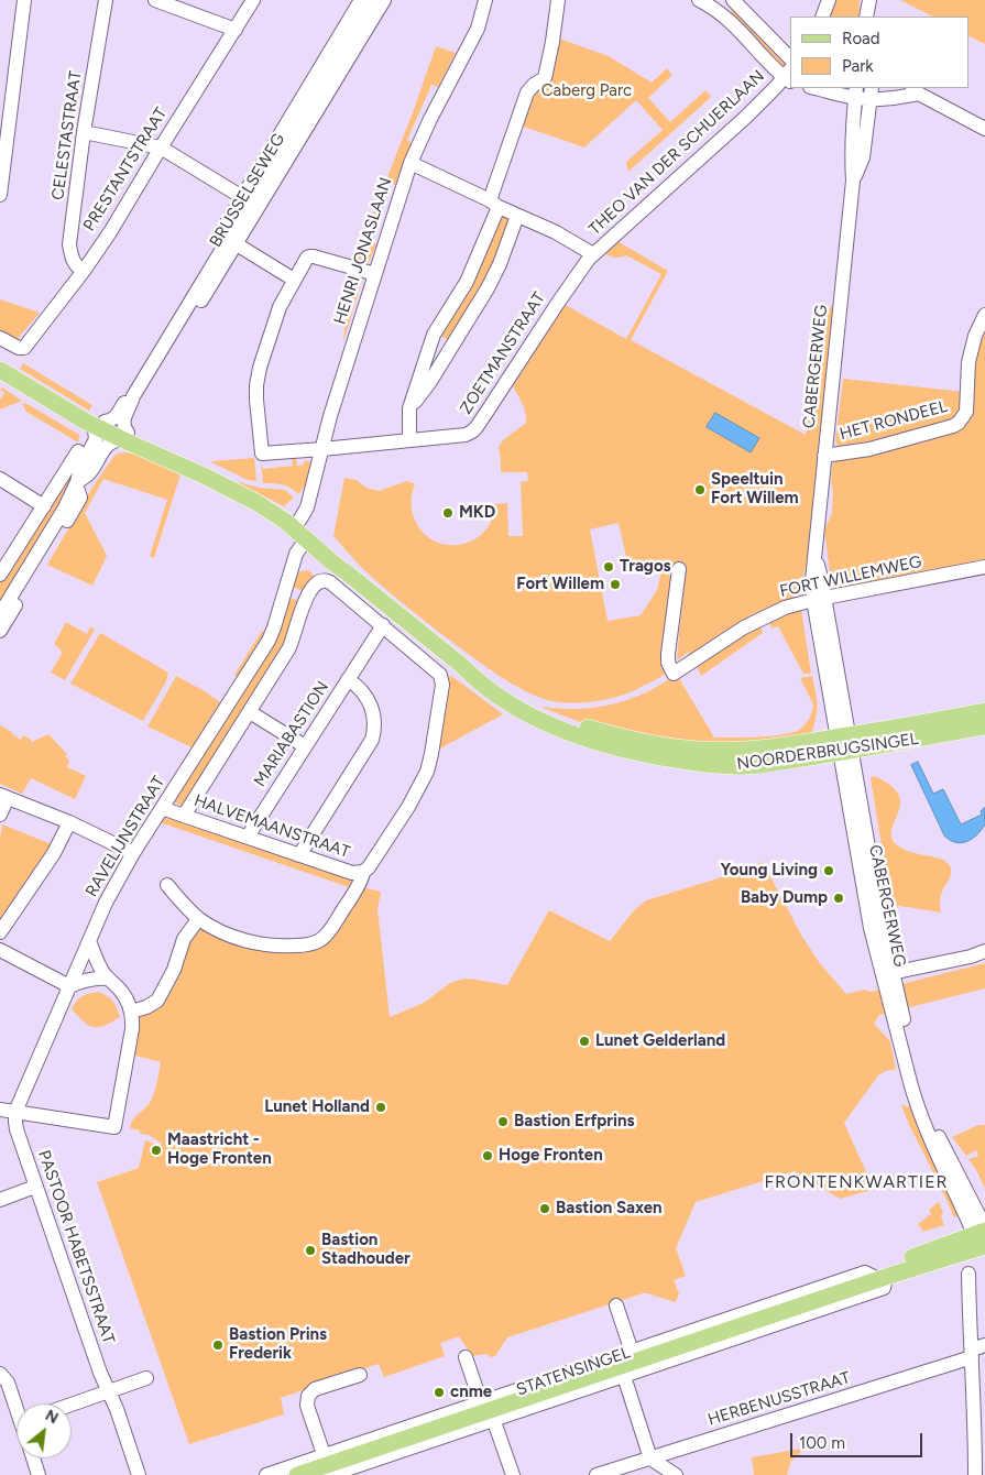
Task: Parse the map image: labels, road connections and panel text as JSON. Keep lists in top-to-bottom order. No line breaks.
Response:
{"streets":{"main road":["NOORDERBRUGSINGEL","STATENSINGEL"],"street":["CELESTASTRAAT","THEO VAN DER SCHUERLAAN","PRESTANTSTRAAT","BRUSSELSEWEG","HENRI JONASLAAN","ZOETMANSTRAAT","CABERGERWEG","HET RONDEEL","FORT WILLEMWEG","MARIABASTION","HALVEMAANSTRAAT","RAVELIJNSTRAAT","PASTOOR HABETSSTRAAT","HERBENUSSTRAAT"]},"crossings":[["CELESTASTRAAT","PRESTANTSTRAAT"],["THEO VAN DER SCHUERLAAN","ZOETMANSTRAAT"],["HENRI JONASLAAN","ZOETMANSTRAAT"],["HENRI JONASLAAN","NOORDERBRUGSINGEL"],["CABERGERWEG","HET RONDEEL"],["CABERGERWEG","FORT WILLEMWEG"],["CABERGERWEG","NOORDERBRUGSINGEL"],["CABERGERWEG","STATENSINGEL"],["MARIABASTION","HALVEMAANSTRAAT"],["NOORDERBRUGSINGEL","RAVELIJNSTRAAT"],["HALVEMAANSTRAAT","RAVELIJNSTRAAT"],["RAVELIJNSTRAAT","PASTOOR HABETSSTRAAT"]],"districts":["FRONTENKWARTIER"],"parks":["Caberg Parc"],"places":["Speeltuin Fort Willem","MKD","Tragos","Fort Willem","Young Living","Baby Dump","Lunet Gelderland","Lunet Holland","Bastion Erfprins","Maastricht - Hoge Fronten","Hoge Fronten","Bastion Saxen","Bastion Stadhouder","Bastion Prins Frederik","cnme"],"legend":["Road","Park"],"scale_bar":"100 m","north":"top right"}
